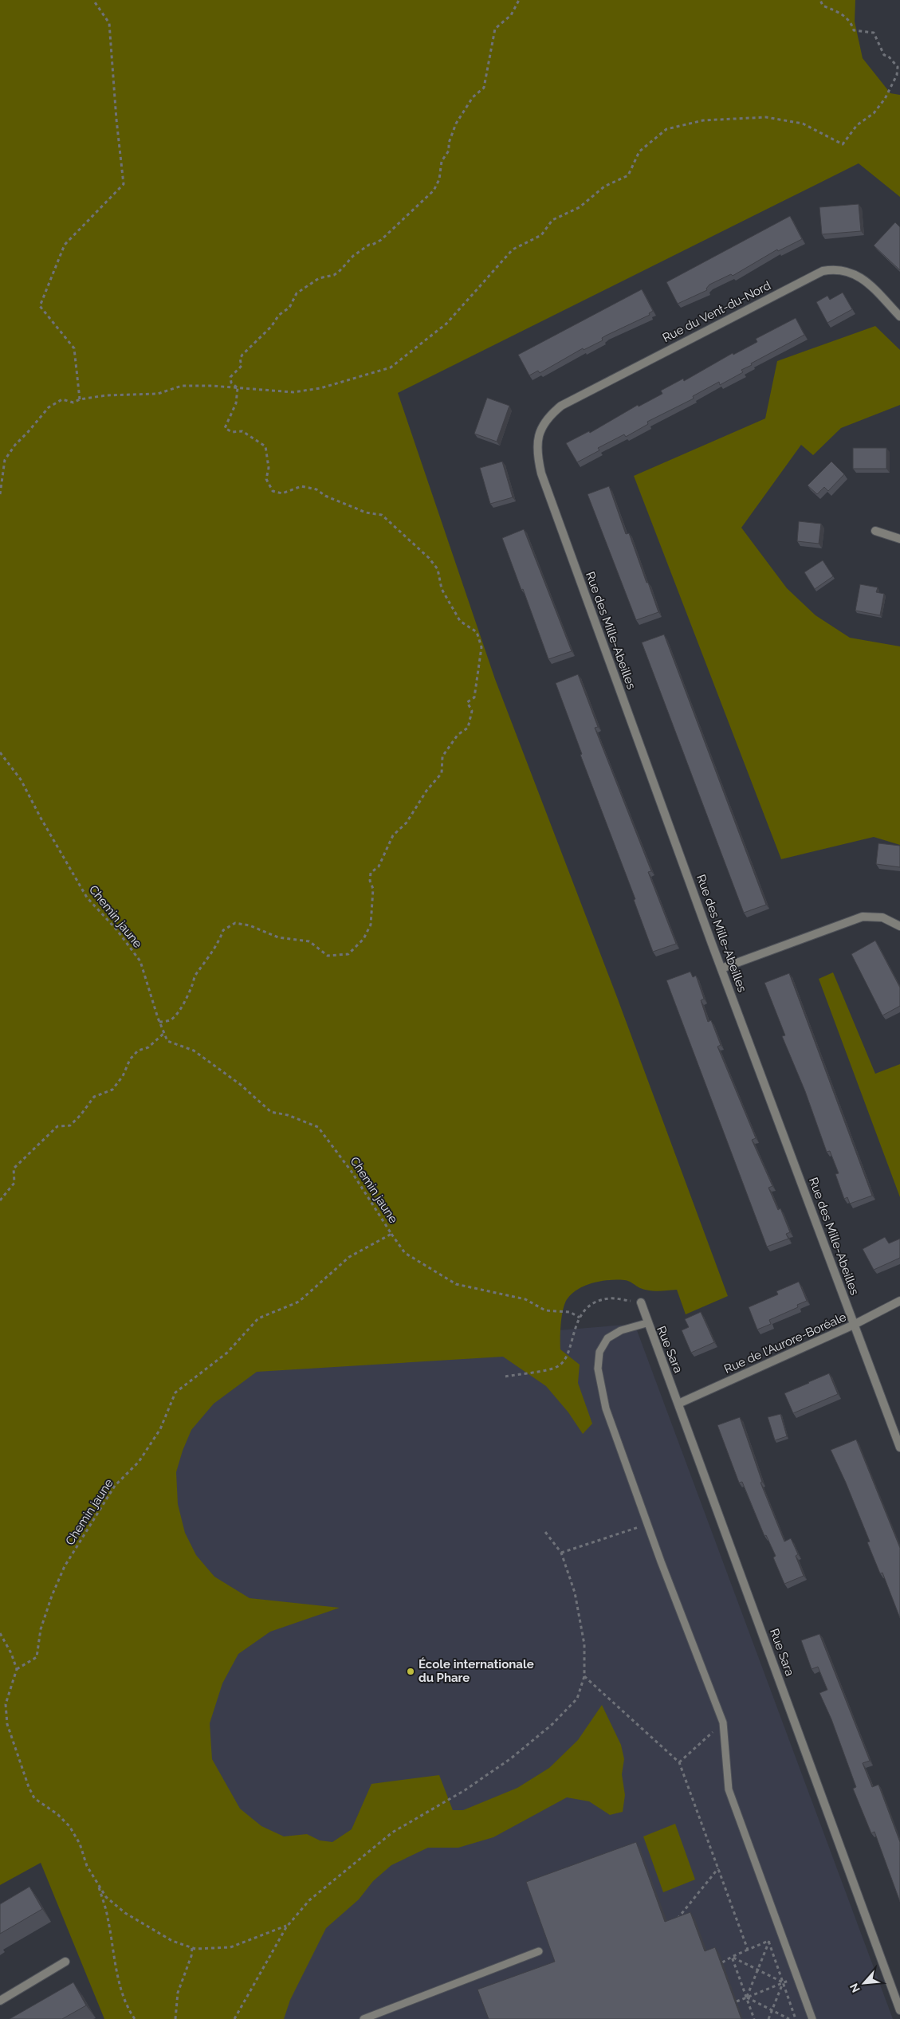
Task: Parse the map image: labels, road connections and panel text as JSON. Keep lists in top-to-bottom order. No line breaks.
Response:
{"streets":{"street":["Rue du Vent-du-Nord","Rue des Mille-Abeilles","Rue de l'Aurore-Boréale","Rue Sara"],"path":["Chemin jaune"]},"crossings":[["Rue du Vent-du-Nord","Rue des Mille-Abeilles"],["Rue des Mille-Abeilles","Rue de l'Aurore-Boréale"],["Rue de l'Aurore-Boréale","Rue Sara"]],"places":["École internationale du Phare"],"north":"bottom left"}
